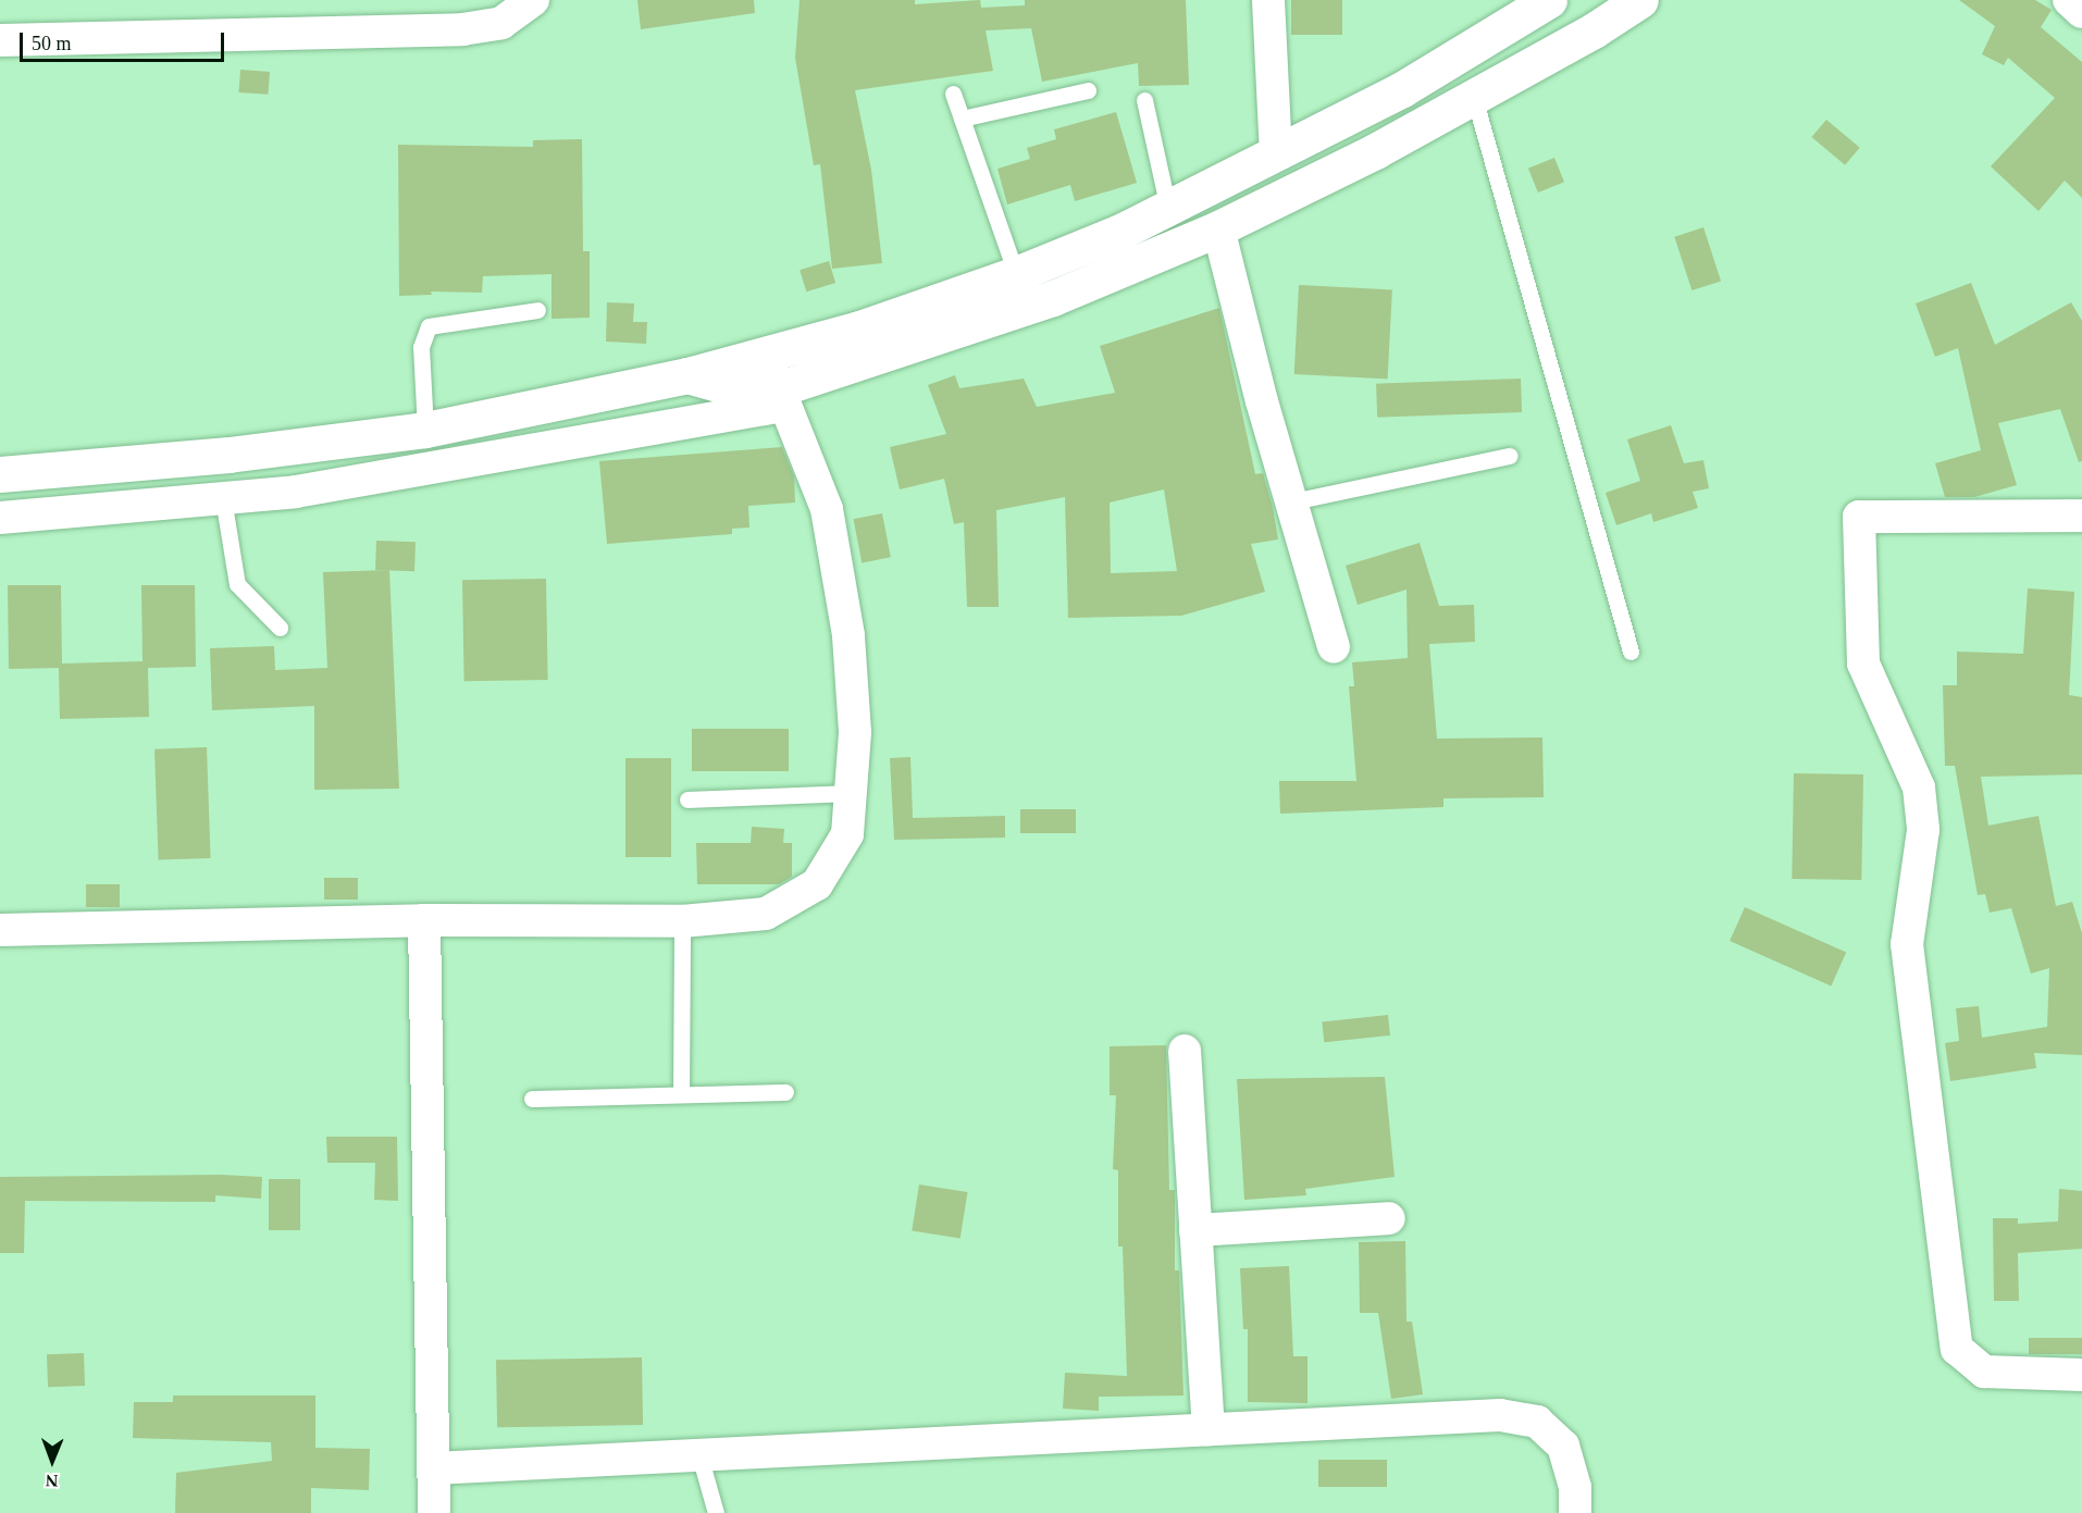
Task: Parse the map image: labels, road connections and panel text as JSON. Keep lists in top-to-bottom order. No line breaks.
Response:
{"scale_bar":"50 m","north":"bottom"}
